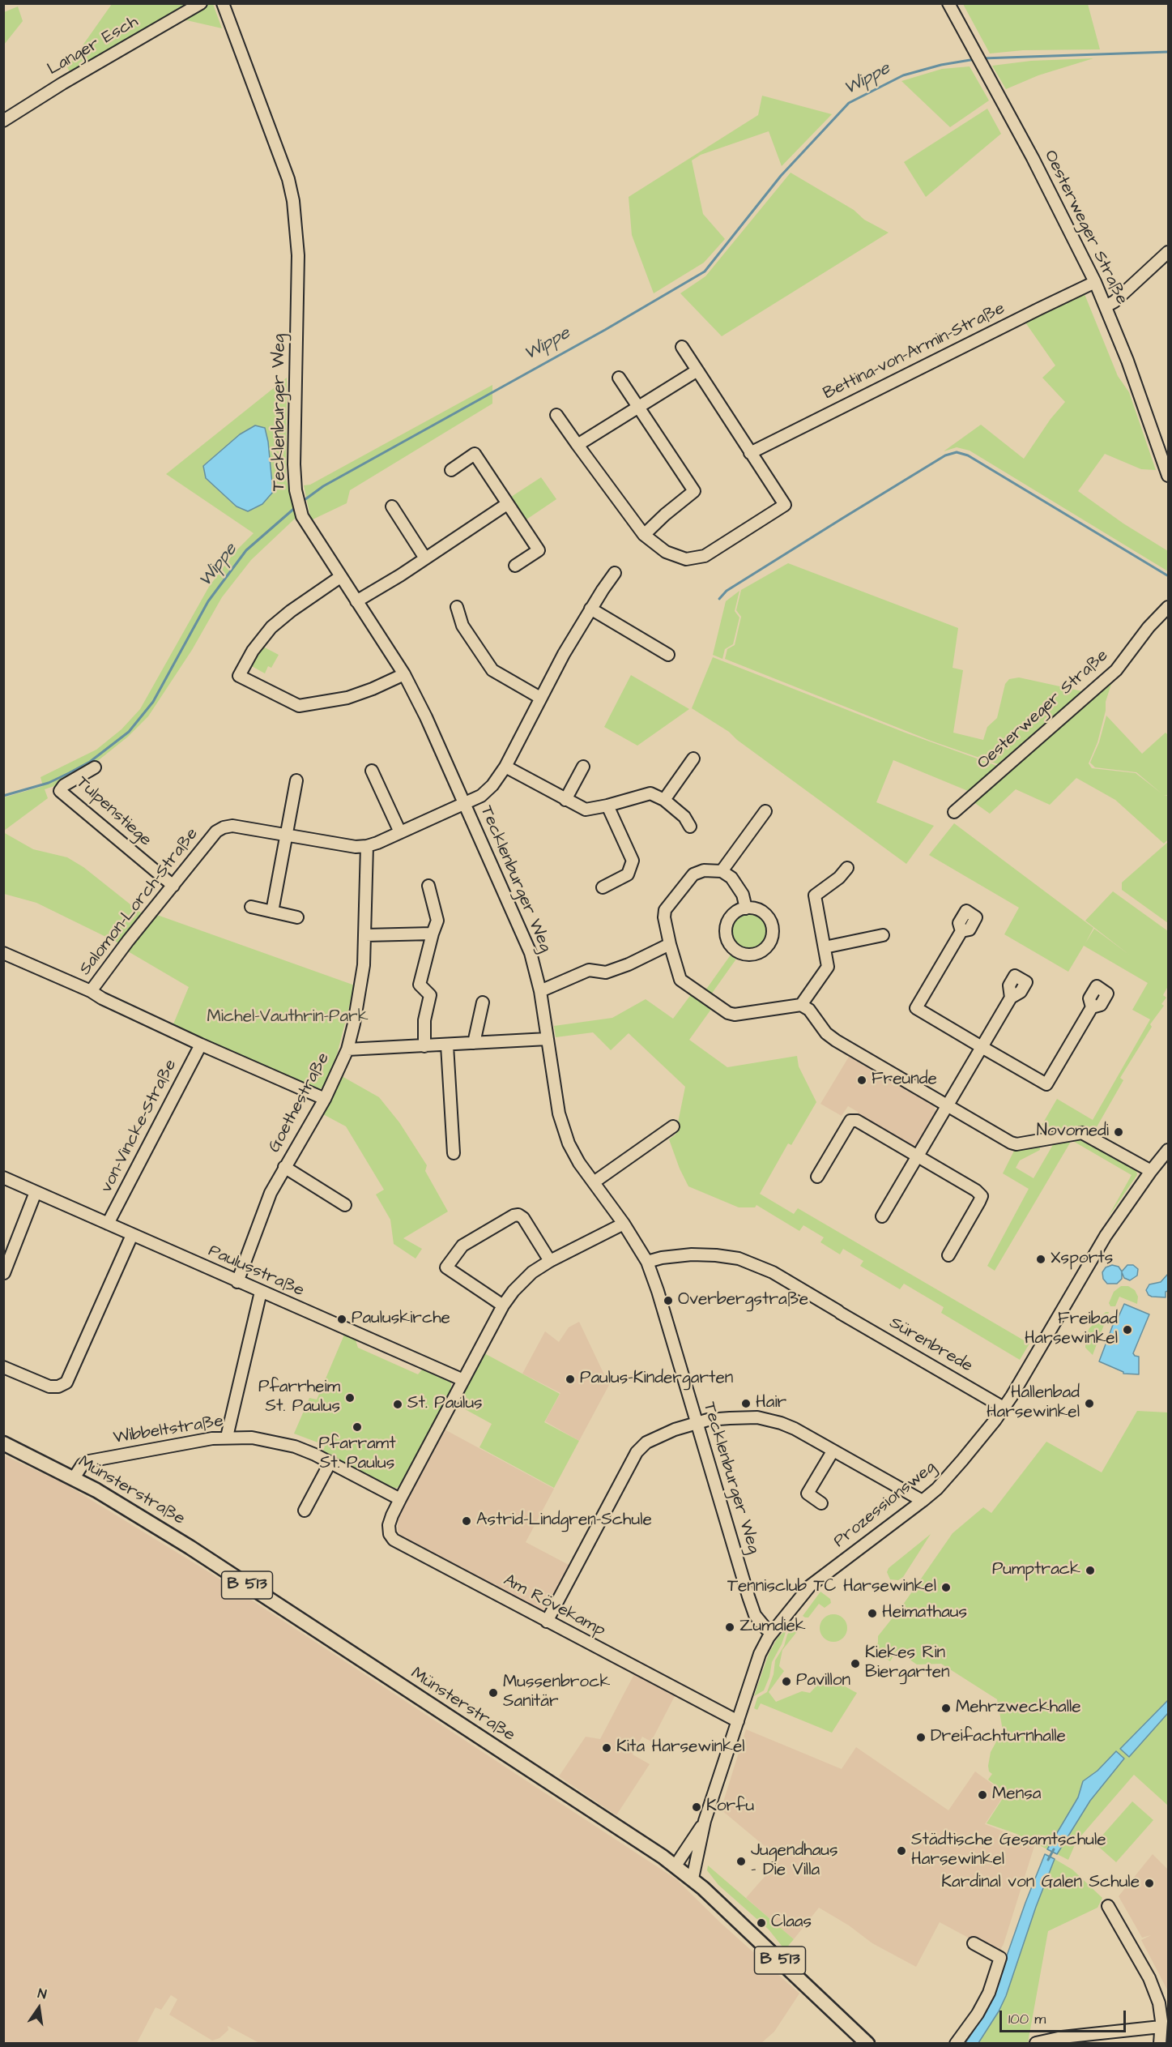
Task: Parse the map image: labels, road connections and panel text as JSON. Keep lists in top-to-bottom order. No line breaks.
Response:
{"streets":{"main road":["Münsterstraße","B 513"],"street":["Langer Esch","Oesterweger Straße","Bettina-von-Armin-Straße","Tecklenburger Weg","Tulpenstiege","Salomon-Lorch-Straße","Goethestraße","von-Vincke-Straße","Paulusstraße","Sürenbrede","Wibbeltstraße","Prozessionsweg","Am Rövekamp"]},"crossings":[["Oesterweger Straße","Bettina-von-Armin-Straße"],["Tecklenburger Weg","Salomon-Lorch-Straße"],["Tecklenburger Weg","Sürenbrede"],["Tecklenburger Weg","Prozessionsweg"],["Tulpenstiege","Salomon-Lorch-Straße"],["Salomon-Lorch-Straße","Goethestraße"],["Goethestraße","Paulusstraße"],["von-Vincke-Straße","Paulusstraße"],["Sürenbrede","Prozessionsweg"],["Wibbeltstraße","Münsterstraße"],["Wibbeltstraße","Am Rövekamp"]],"water":["Wippe"],"parks":["Michel-Vauthrin-Park"],"places":["Freunde","Novomedi","Xsports","Overbergstraße","Pauluskirche","Freibad Harsewinkel","Paulus-Kindergarten","Pfarrheim St. Paulus","Hair","Hallenbad Harsewinkel","St. Paulus","Pfarramt St. Paulus","Astrid-Lindgren-Schule","Pumptrack","Tennisclub TC Harsewinkel","Heimathaus","Zumdiek","Kiekes Rin Biergarten","Pavillon","Mussenbrock Sanitär","Mehrzweckhalle","Dreifachturnhalle","Kita Harsewinkel","Mensa","Korfu","Städtische Gesamtschule Harsewinkel","Jugendhaus - Die Villa","Kardinal von Galen Schule","Claas"],"scale_bar":"100 m","north":"top"}
